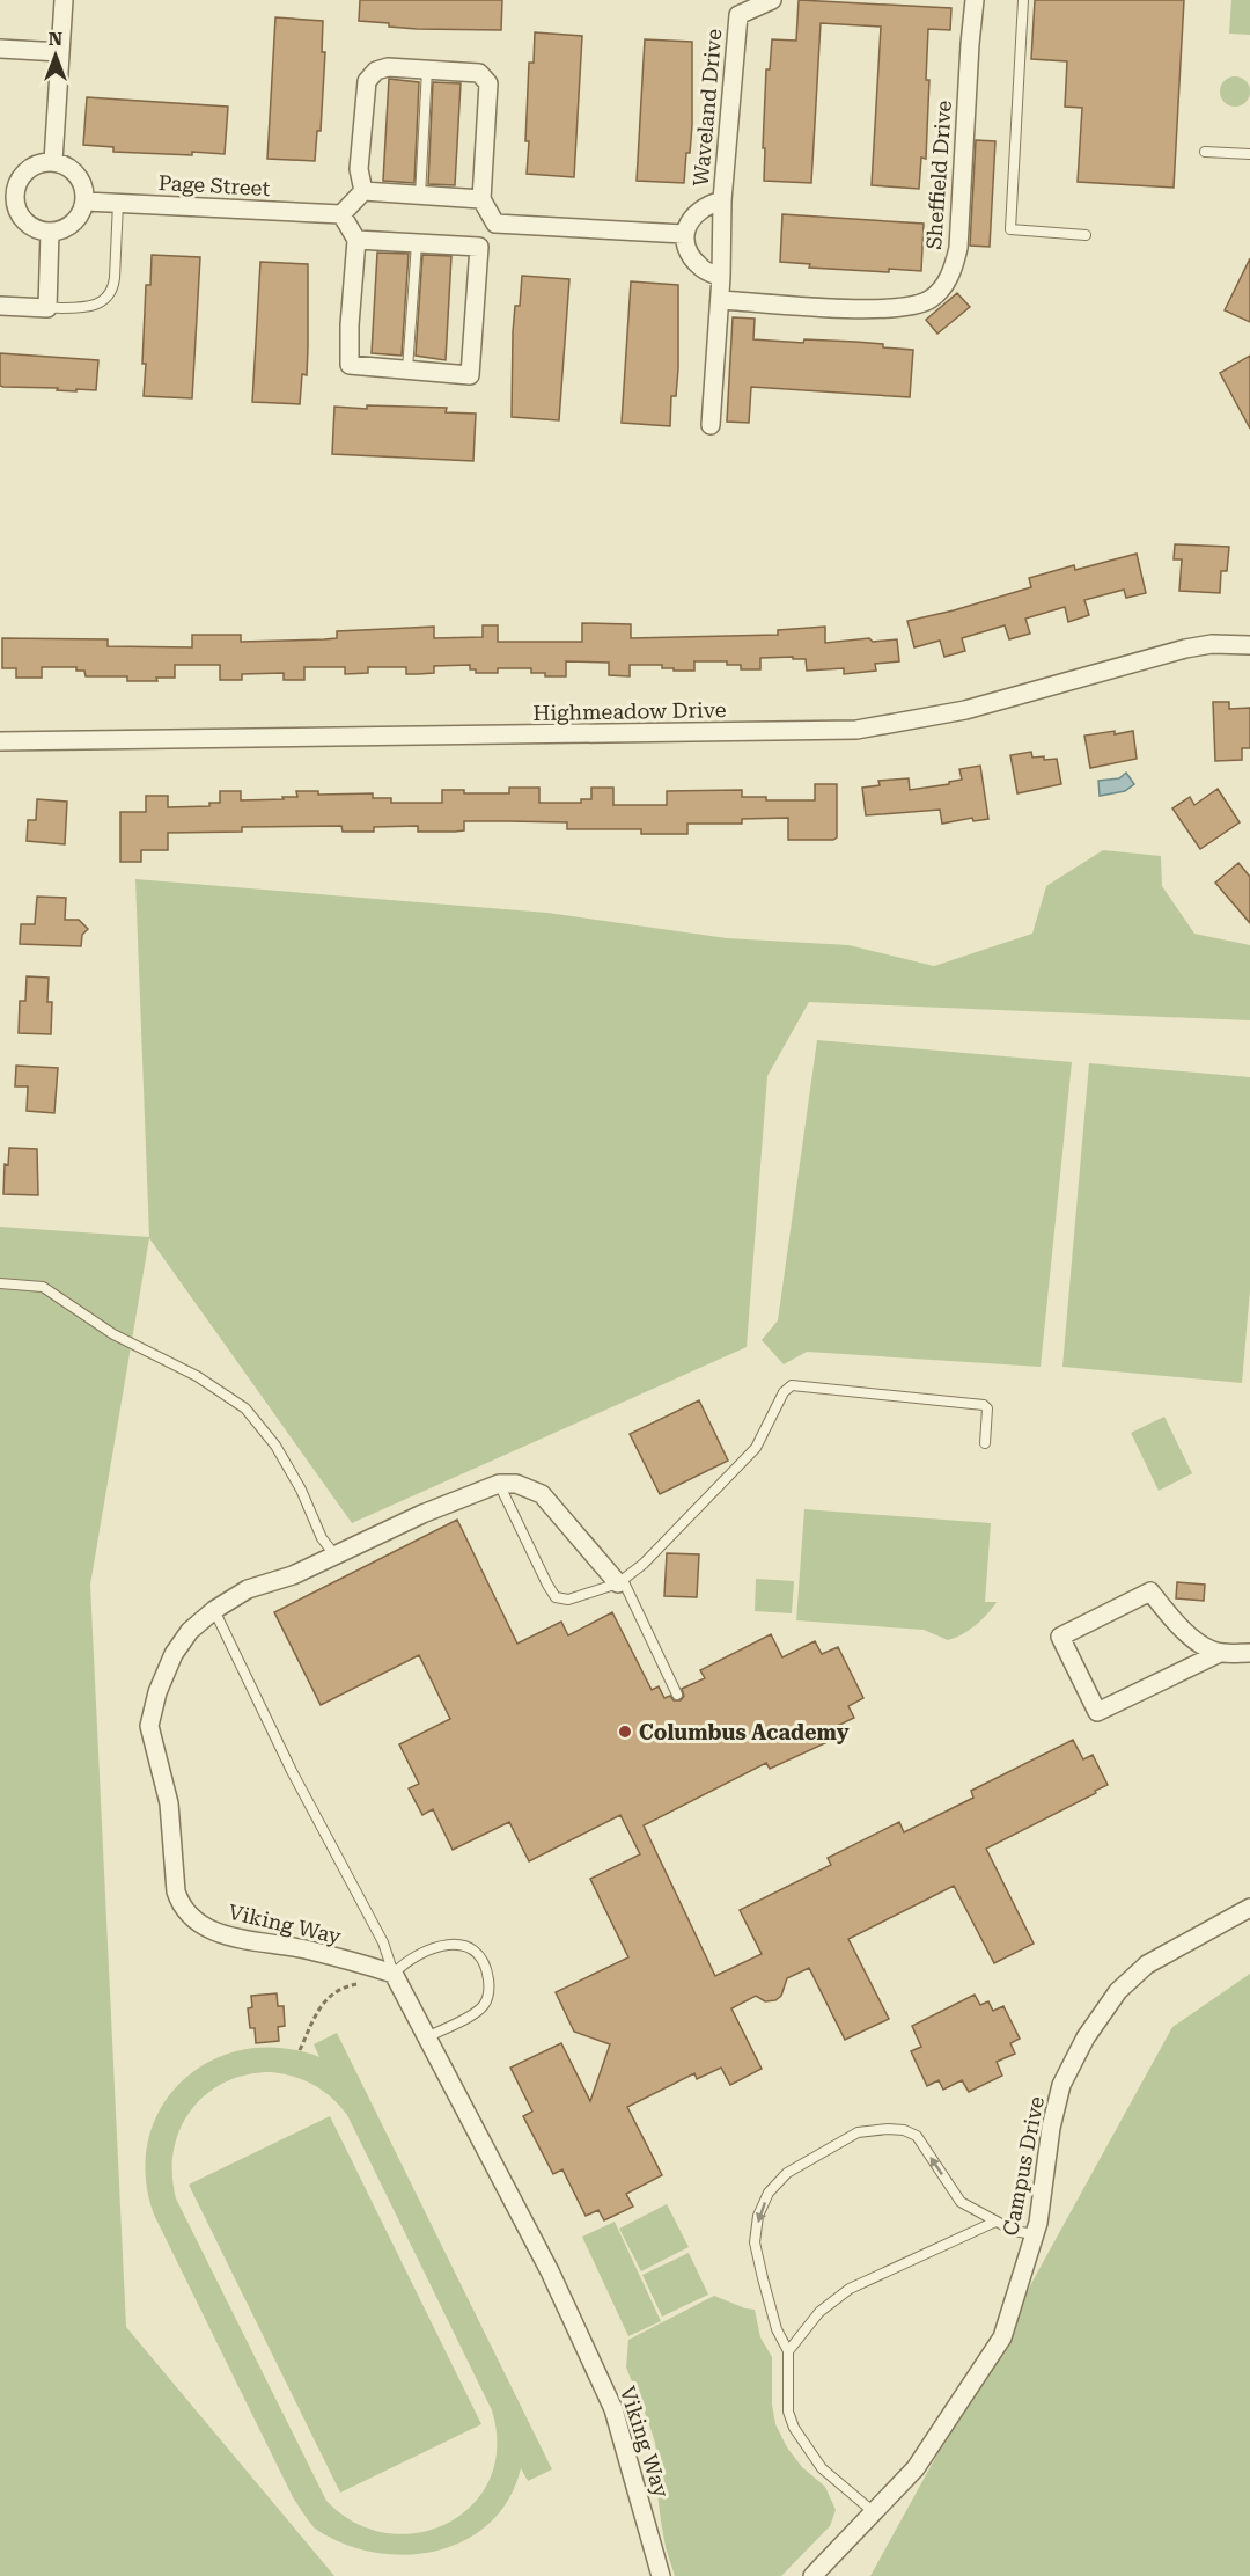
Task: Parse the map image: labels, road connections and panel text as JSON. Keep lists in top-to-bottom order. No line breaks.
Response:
{"streets":{"street":["Waveland Drive","Sheffield Drive","Page Street","Highmeadow Drive","Viking Way","Campus Drive"]},"crossings":[["Waveland Drive","Sheffield Drive"]],"places":["Columbus Academy"],"north":"top"}
